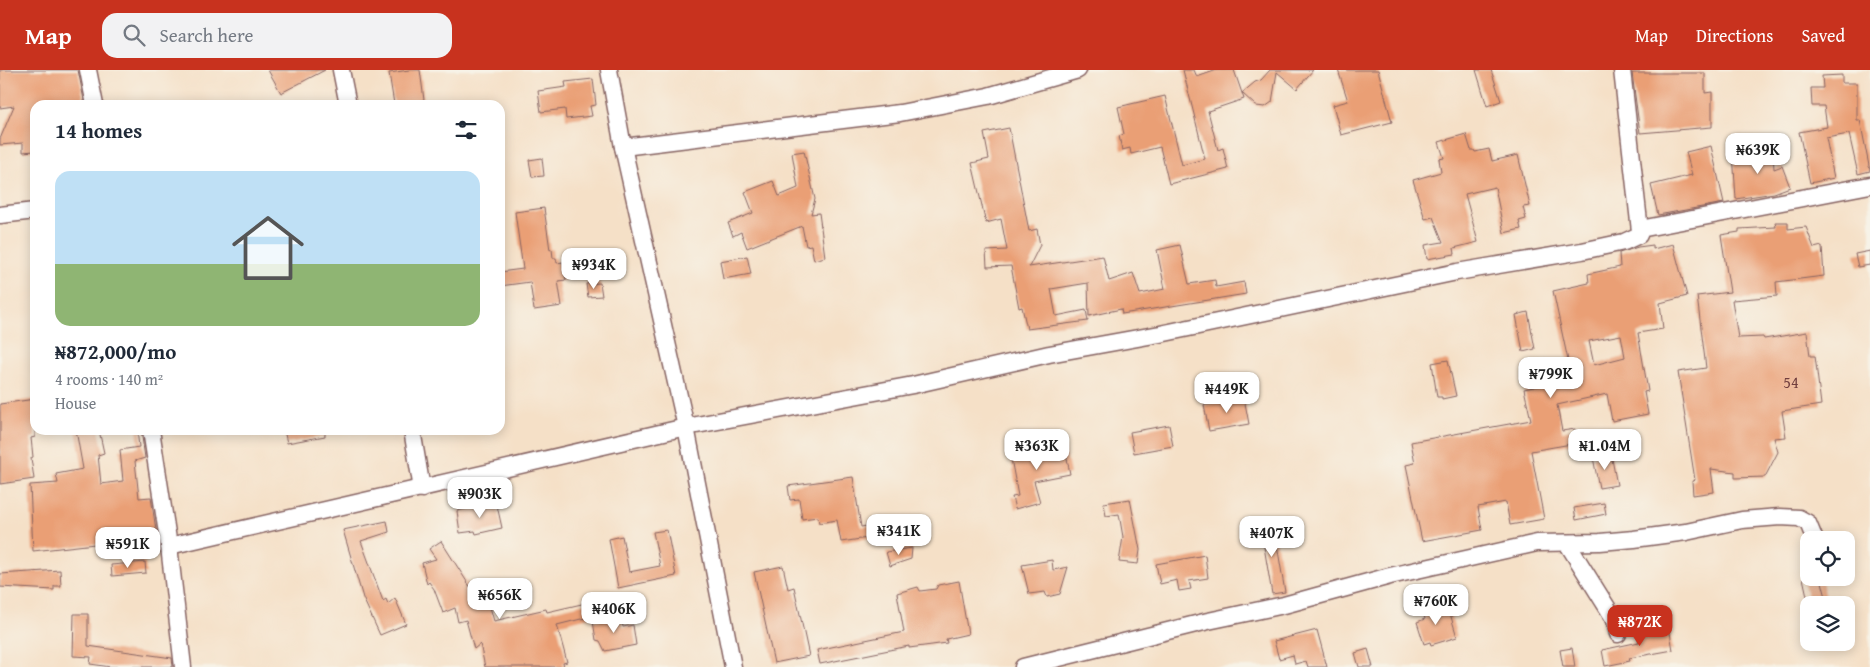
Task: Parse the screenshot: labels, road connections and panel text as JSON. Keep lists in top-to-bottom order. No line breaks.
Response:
{"house_numbers":["54"],"page":{"header":"Map","search":"Search here","nav":["Map","Directions","Saved"],"heading":"14 homes","price":["₦639K","₦934K","₦799K","₦449K","₦363K","₦1.04M","₦903K","₦341K","₦407K","₦591K","₦656K","₦760K","₦406K","₦872K"],"list":[{"name":"₦872,000/mo","note":"4 rooms · 140 m² · House"}]}}
